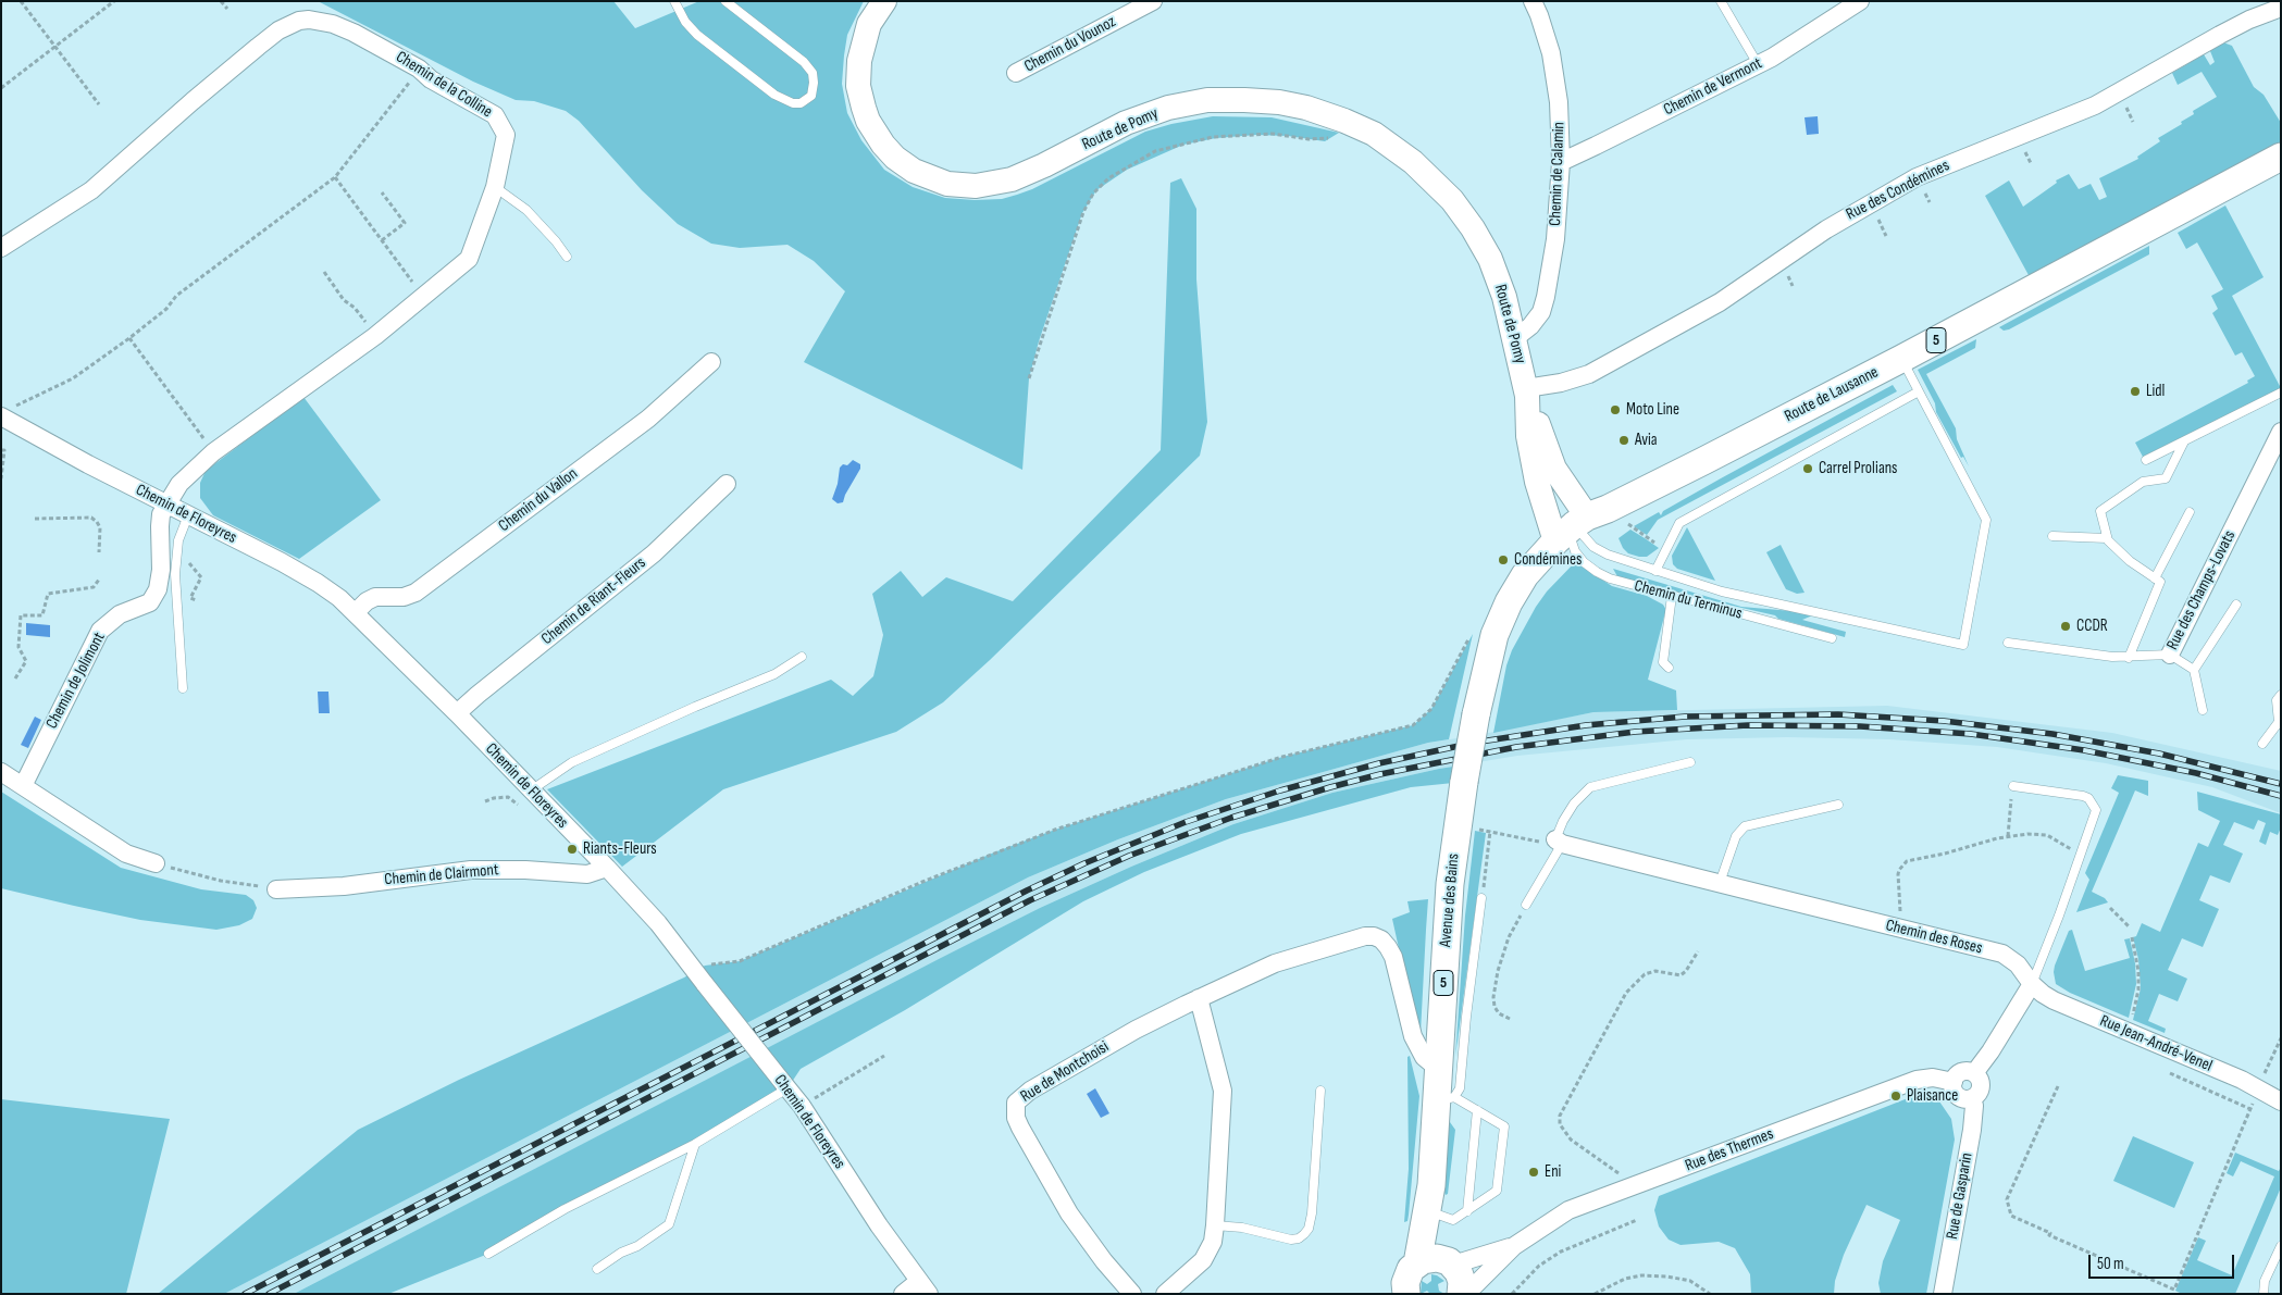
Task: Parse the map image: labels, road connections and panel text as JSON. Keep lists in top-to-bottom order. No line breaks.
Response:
{"streets":{"main road":["Route de Pomy","5","Route de Lausanne","Avenue des Bains"],"street":["Chemin du Vounoz","Chemin de la Colline","Chemin de Vermont","Chemin de Calamin","Rue des Condémines","Chemin du Vallon","Chemin de Floreyres","Rue des Champs-Lovats","Chemin de Riant-Fleurs","Chemin de Jolimont","Chemin de Clairmont","Chemin des Roses","Rue Jean-André-Venel","Rue de Montchoisi","Rue des Thermes","Rue de Gasparin"],"lane":["Chemin du Terminus"]},"crossings":[["Chemin de la Colline","Chemin de Floreyres"],["Chemin de la Colline","Chemin de Jolimont"],["Chemin de Vermont","Chemin de Calamin"],["Route de Pomy","Chemin de Calamin"],["Route de Pomy","Rue des Condémines"],["Route de Pomy","Route de Lausanne"],["Route de Pomy","Chemin du Terminus"],["5","Avenue des Bains"],["5","Rue des Thermes"],["Route de Lausanne","Chemin du Terminus"],["Route de Lausanne","Avenue des Bains"],["Chemin du Vallon","Chemin de Floreyres"],["Chemin de Floreyres","Chemin de Riant-Fleurs"],["Chemin de Floreyres","Chemin de Jolimont"],["Chemin de Floreyres","Chemin de Clairmont"],["Avenue des Bains","Rue de Montchoisi"],["Chemin des Roses","Rue Jean-André-Venel"],["Rue des Thermes","Rue de Gasparin"]],"places":["Lidl","Moto Line","Avia","Carrel Prolians","Condémines","CCDR","Riants-Fleurs","Plaisance","Eni"],"scale_bar":"50 m"}
